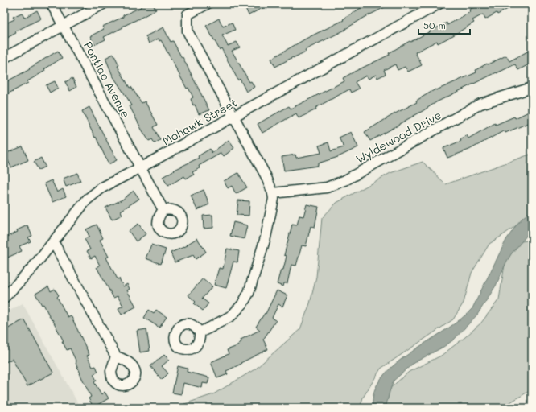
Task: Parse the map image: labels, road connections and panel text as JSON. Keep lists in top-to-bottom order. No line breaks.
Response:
{"streets":{"street":["Pontiac Avenue","Mohawk Street","Wyldewood Drive"]},"crossings":[["Pontiac Avenue","Mohawk Street"]],"scale_bar":"50 m"}
